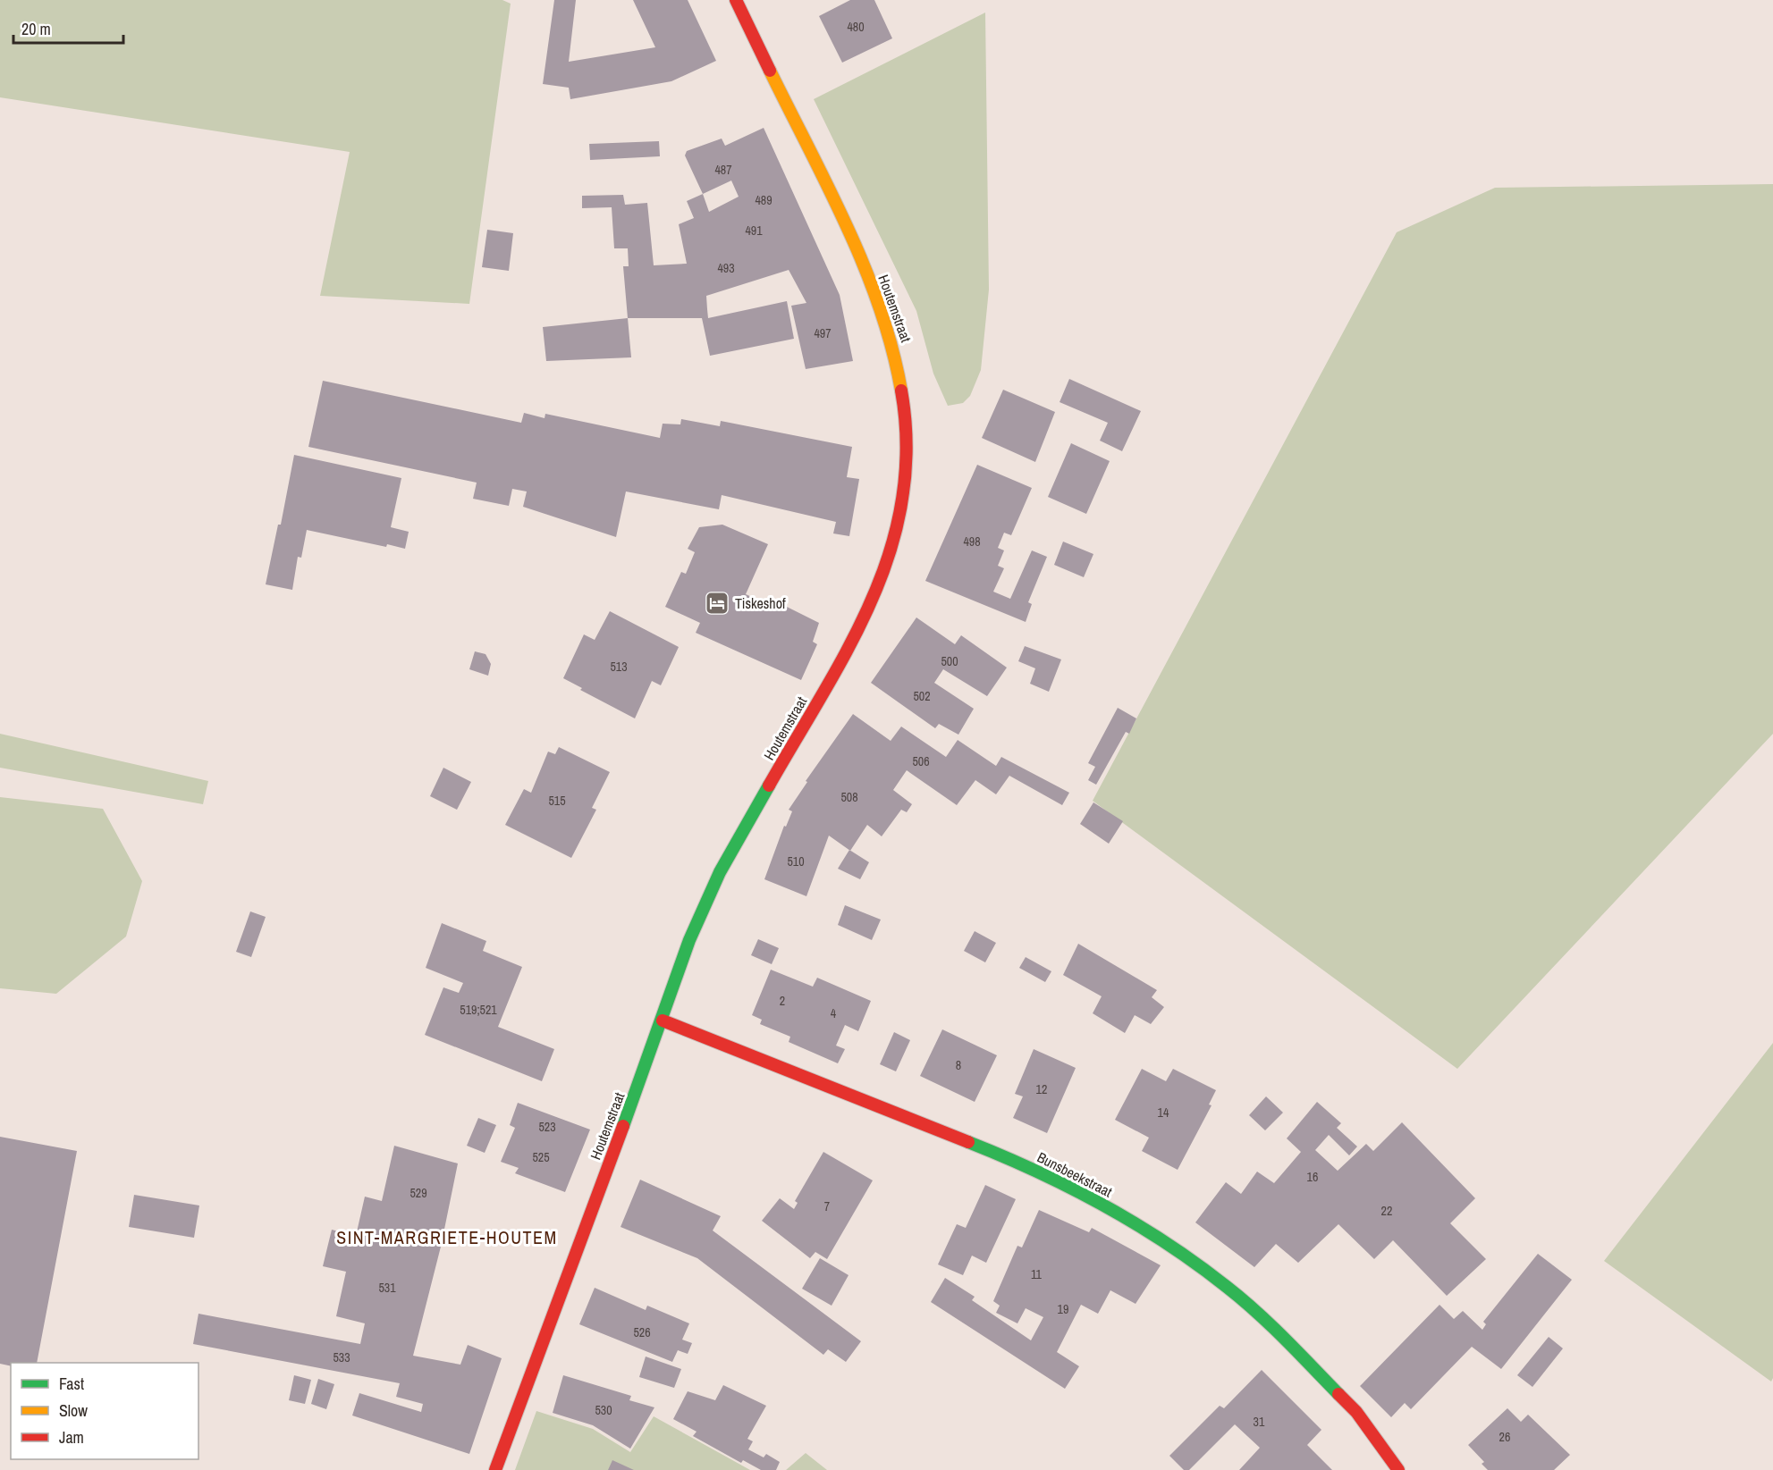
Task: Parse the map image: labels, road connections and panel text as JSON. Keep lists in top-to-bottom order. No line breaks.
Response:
{"streets":{"street":["Houtemstraat","Bunsbeekstraat"]},"crossings":[["Houtemstraat","Bunsbeekstraat"]],"districts":["SINT-MARGRIETE-HOUTEM"],"places":{"hotel":["Tiskeshof"]},"house_numbers":["480","487","489","491","493","497","498","500","513","502","506","508","515","510","2","519;521","4","8","12","14","523","525","16","529","7","22","11","531","19","526","533","530","31","26"],"legend":["Fast","Slow","Jam"],"scale_bar":"20 m"}
